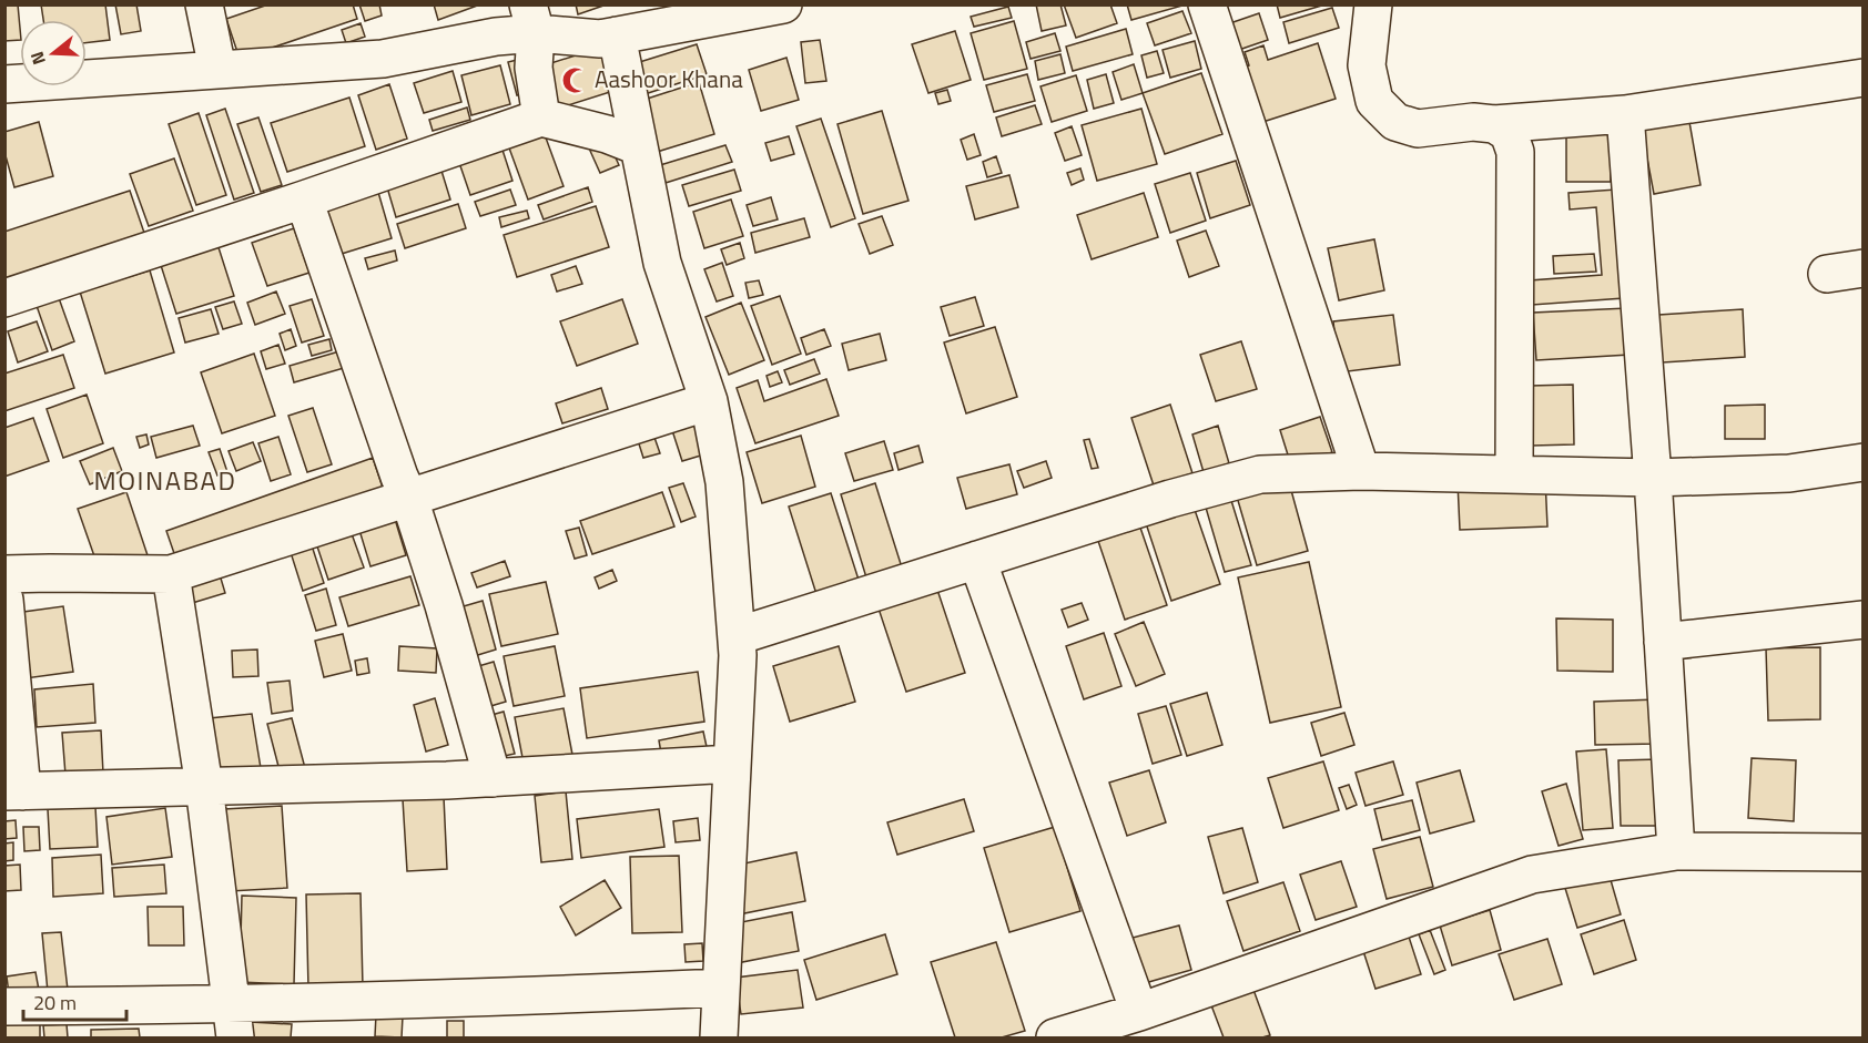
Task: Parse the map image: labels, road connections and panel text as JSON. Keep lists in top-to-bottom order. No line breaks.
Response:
{"districts":["MOINABAD"],"places":{"mosque":["Aashoor Khana"]},"scale_bar":"20 m","north":"left"}
